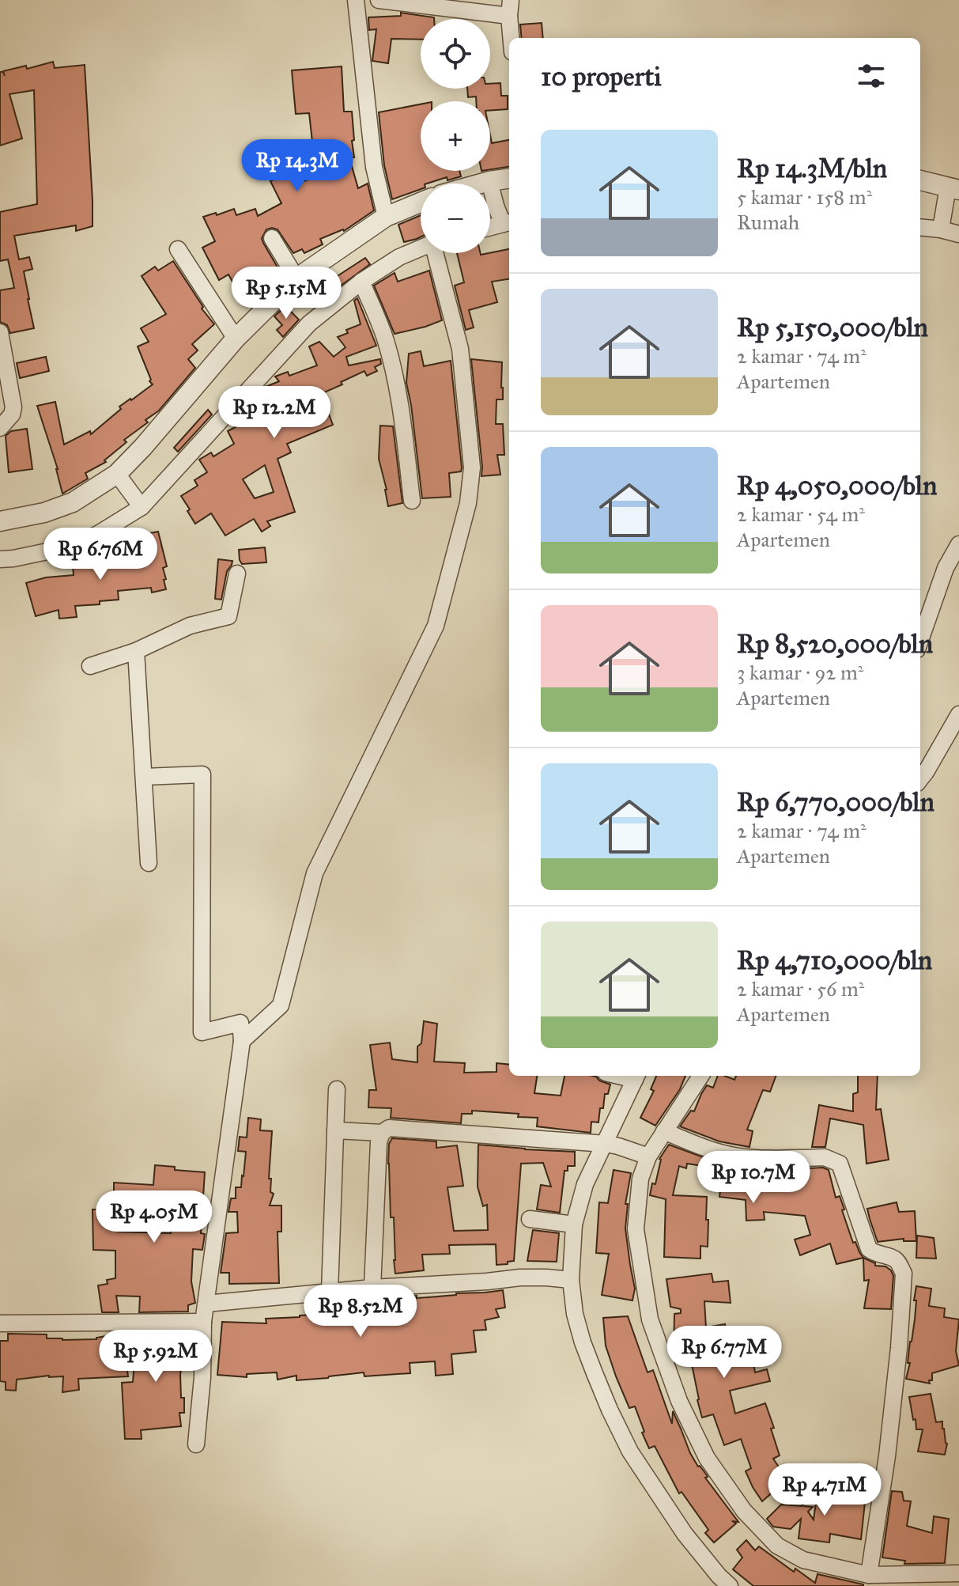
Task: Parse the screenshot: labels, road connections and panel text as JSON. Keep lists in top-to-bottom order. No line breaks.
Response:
{"page":{"map_buttons":["+","−"],"heading":"10 properti","list":[{"name":"Rp 14.3M/bln","note":"5 kamar · 158 m² · Rumah"},{"name":"Rp 5,150,000/bln","note":"2 kamar · 74 m² · Apartemen"},{"name":"Rp 4,050,000/bln","note":"2 kamar · 54 m² · Apartemen"},{"name":"Rp 8,520,000/bln","note":"3 kamar · 92 m² · Apartemen"},{"name":"Rp 6,770,000/bln","note":"2 kamar · 74 m² · Apartemen"},{"name":"Rp 4,710,000/bln","note":"2 kamar · 56 m² · Apartemen"}],"price":["Rp 14.3M","Rp 5.15M","Rp 12.2M","Rp 6.76M","Rp 10.7M","Rp 4.05M","Rp 8.52M","Rp 6.77M","Rp 5.92M","Rp 4.71M"]}}
